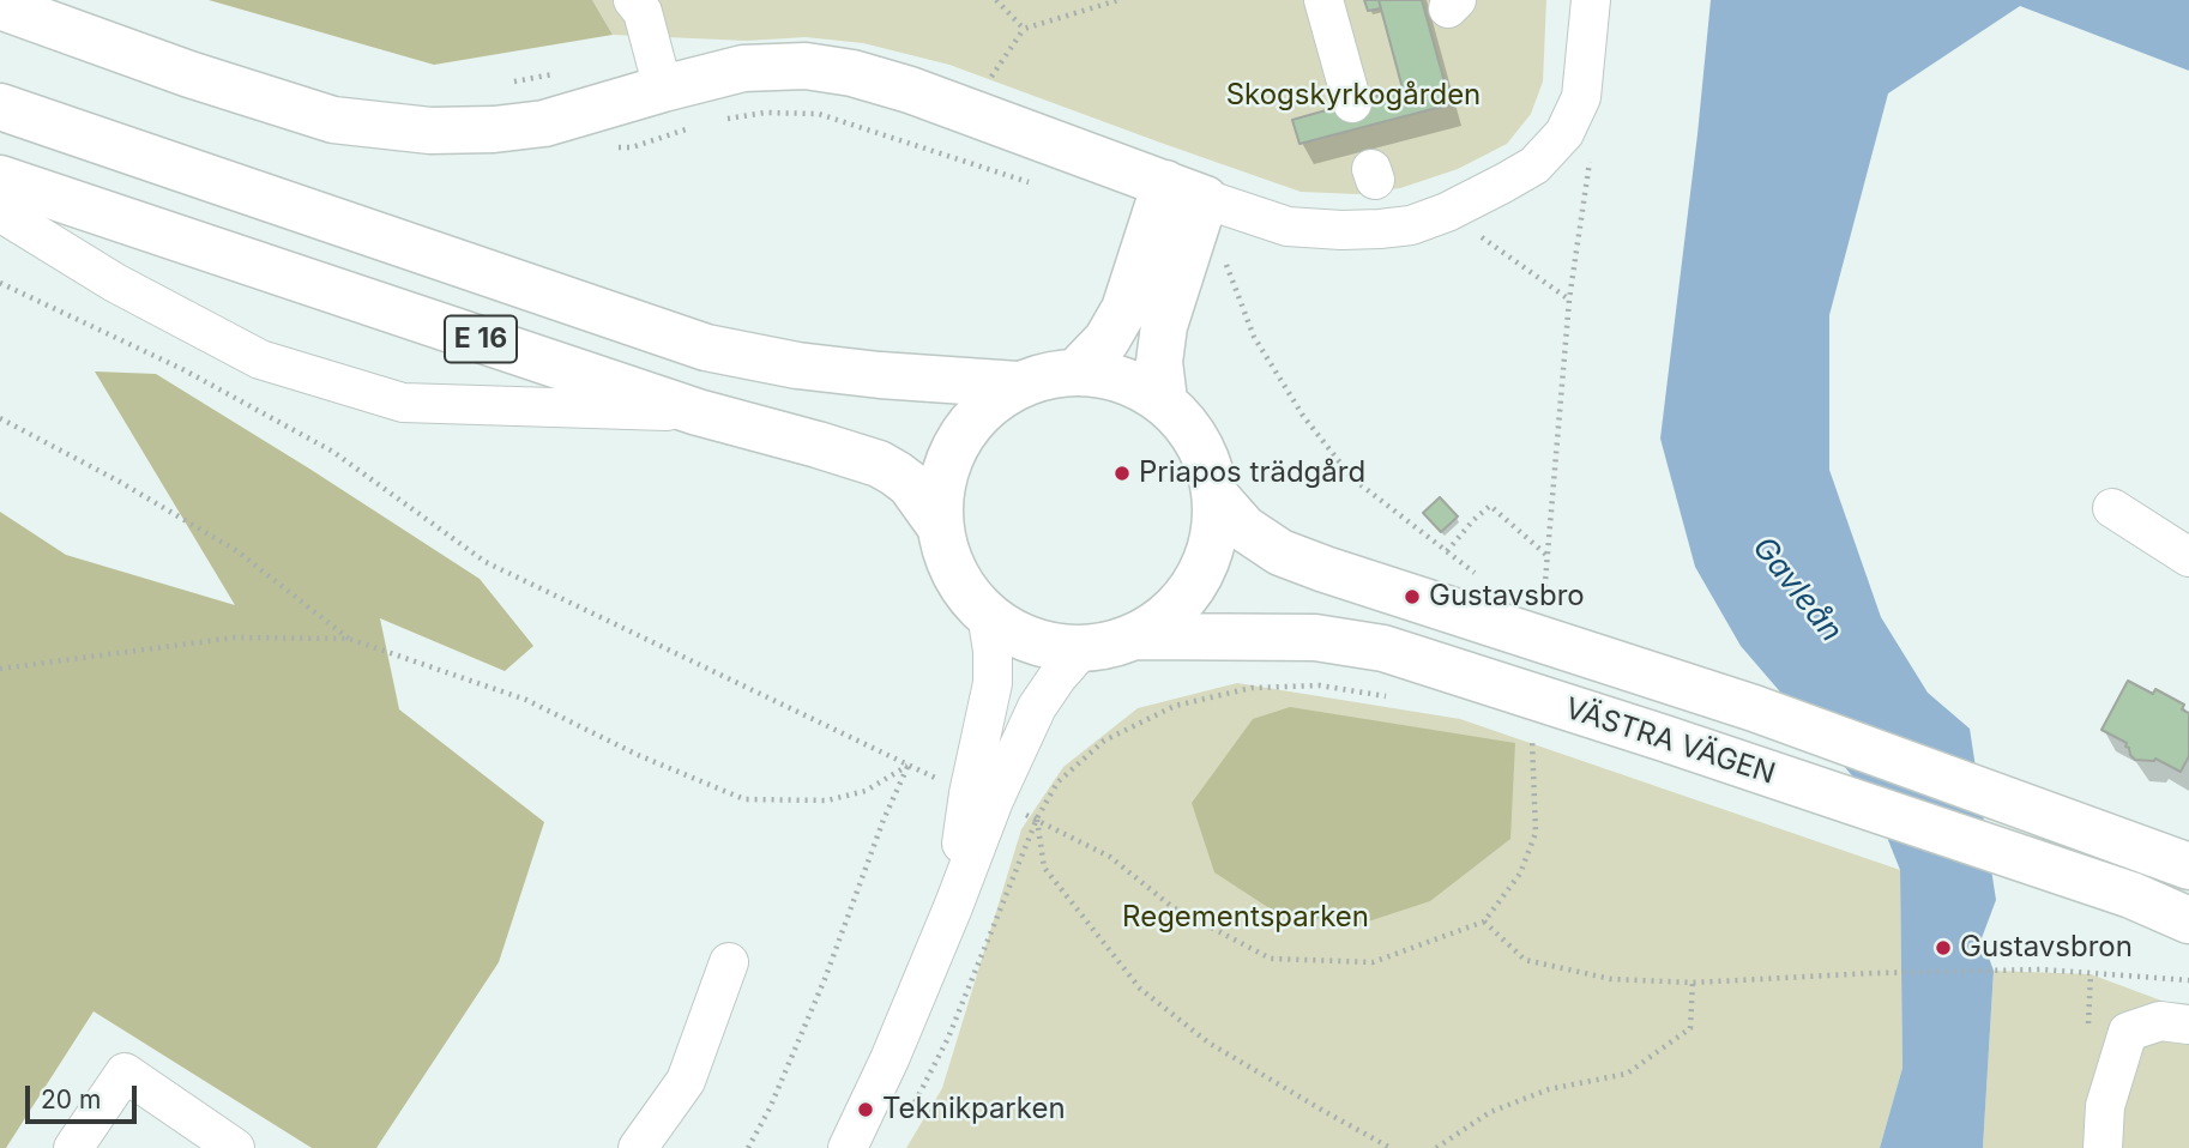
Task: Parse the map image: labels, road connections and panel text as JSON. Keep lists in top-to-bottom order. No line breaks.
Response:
{"streets":{"main road":["E 16","VÄSTRA VÄGEN"]},"crossings":[["E 16","VÄSTRA VÄGEN"]],"water":["Gavleån"],"parks":["Skogskyrkogården","Regementsparken"],"places":["Priapos trädgård","Gustavsbro","Gustavsbron","Teknikparken"],"scale_bar":"20 m"}
